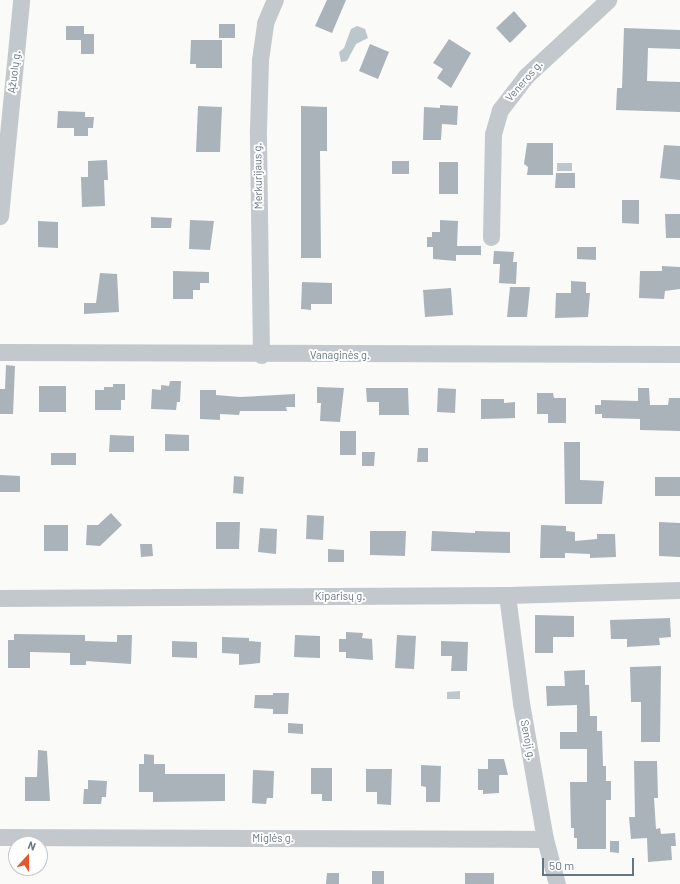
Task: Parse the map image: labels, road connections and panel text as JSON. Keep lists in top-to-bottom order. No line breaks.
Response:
{"streets":{"street":["Ąžuolų g.","Veneros g.","Merkurijaus g.","Vanaginės g.","Kiparisų g.","Senoji g.","Miglės g."]},"crossings":[["Merkurijaus g.","Vanaginės g."],["Kiparisų g.","Senoji g."],["Senoji g.","Miglės g."]],"scale_bar":"50 m","north":"top"}
